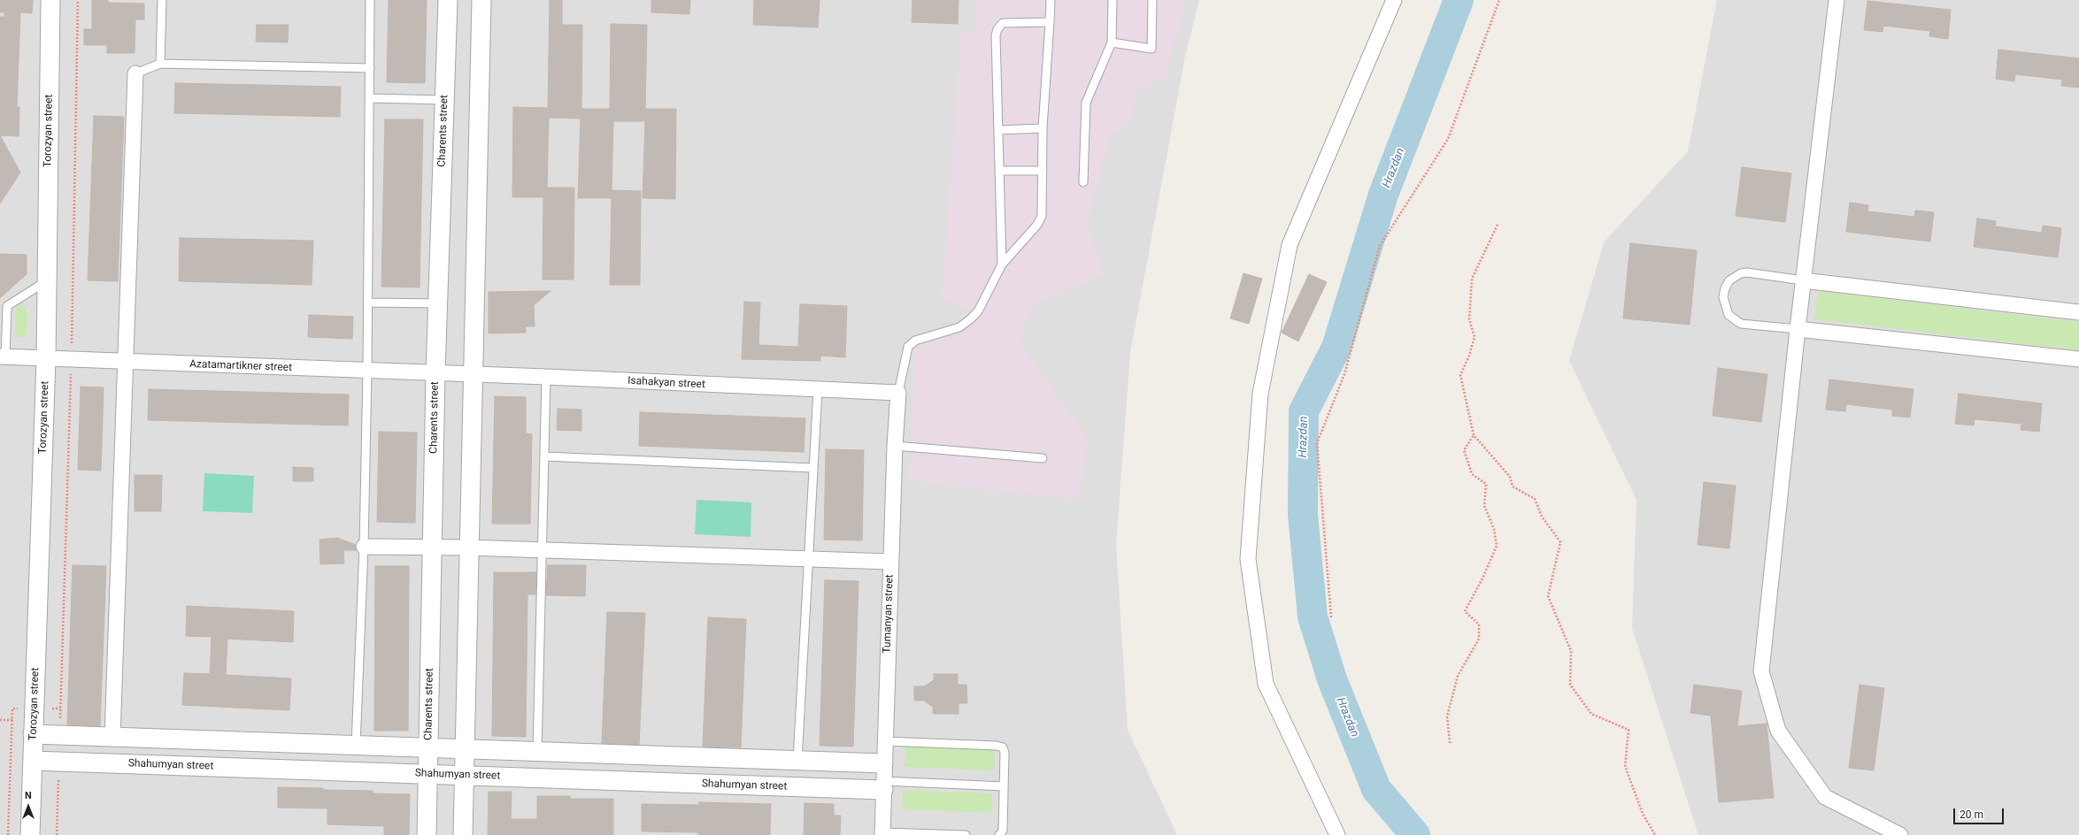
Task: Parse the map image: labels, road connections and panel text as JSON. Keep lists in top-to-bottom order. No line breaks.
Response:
{"streets":{"street":["Torozyan street","Charents street","Azatamartikner street","Isahakyan street","Tumanyan street","Shahumyan street"]},"crossings":[["Torozyan street","Azatamartikner street"],["Torozyan street","Shahumyan street"],["Charents street","Azatamartikner street"],["Charents street","Isahakyan street"],["Charents street","Shahumyan street"],["Azatamartikner street","Isahakyan street"],["Isahakyan street","Tumanyan street"],["Tumanyan street","Shahumyan street"]],"water":["Hrazdan"],"scale_bar":"20 m","north":"top"}
